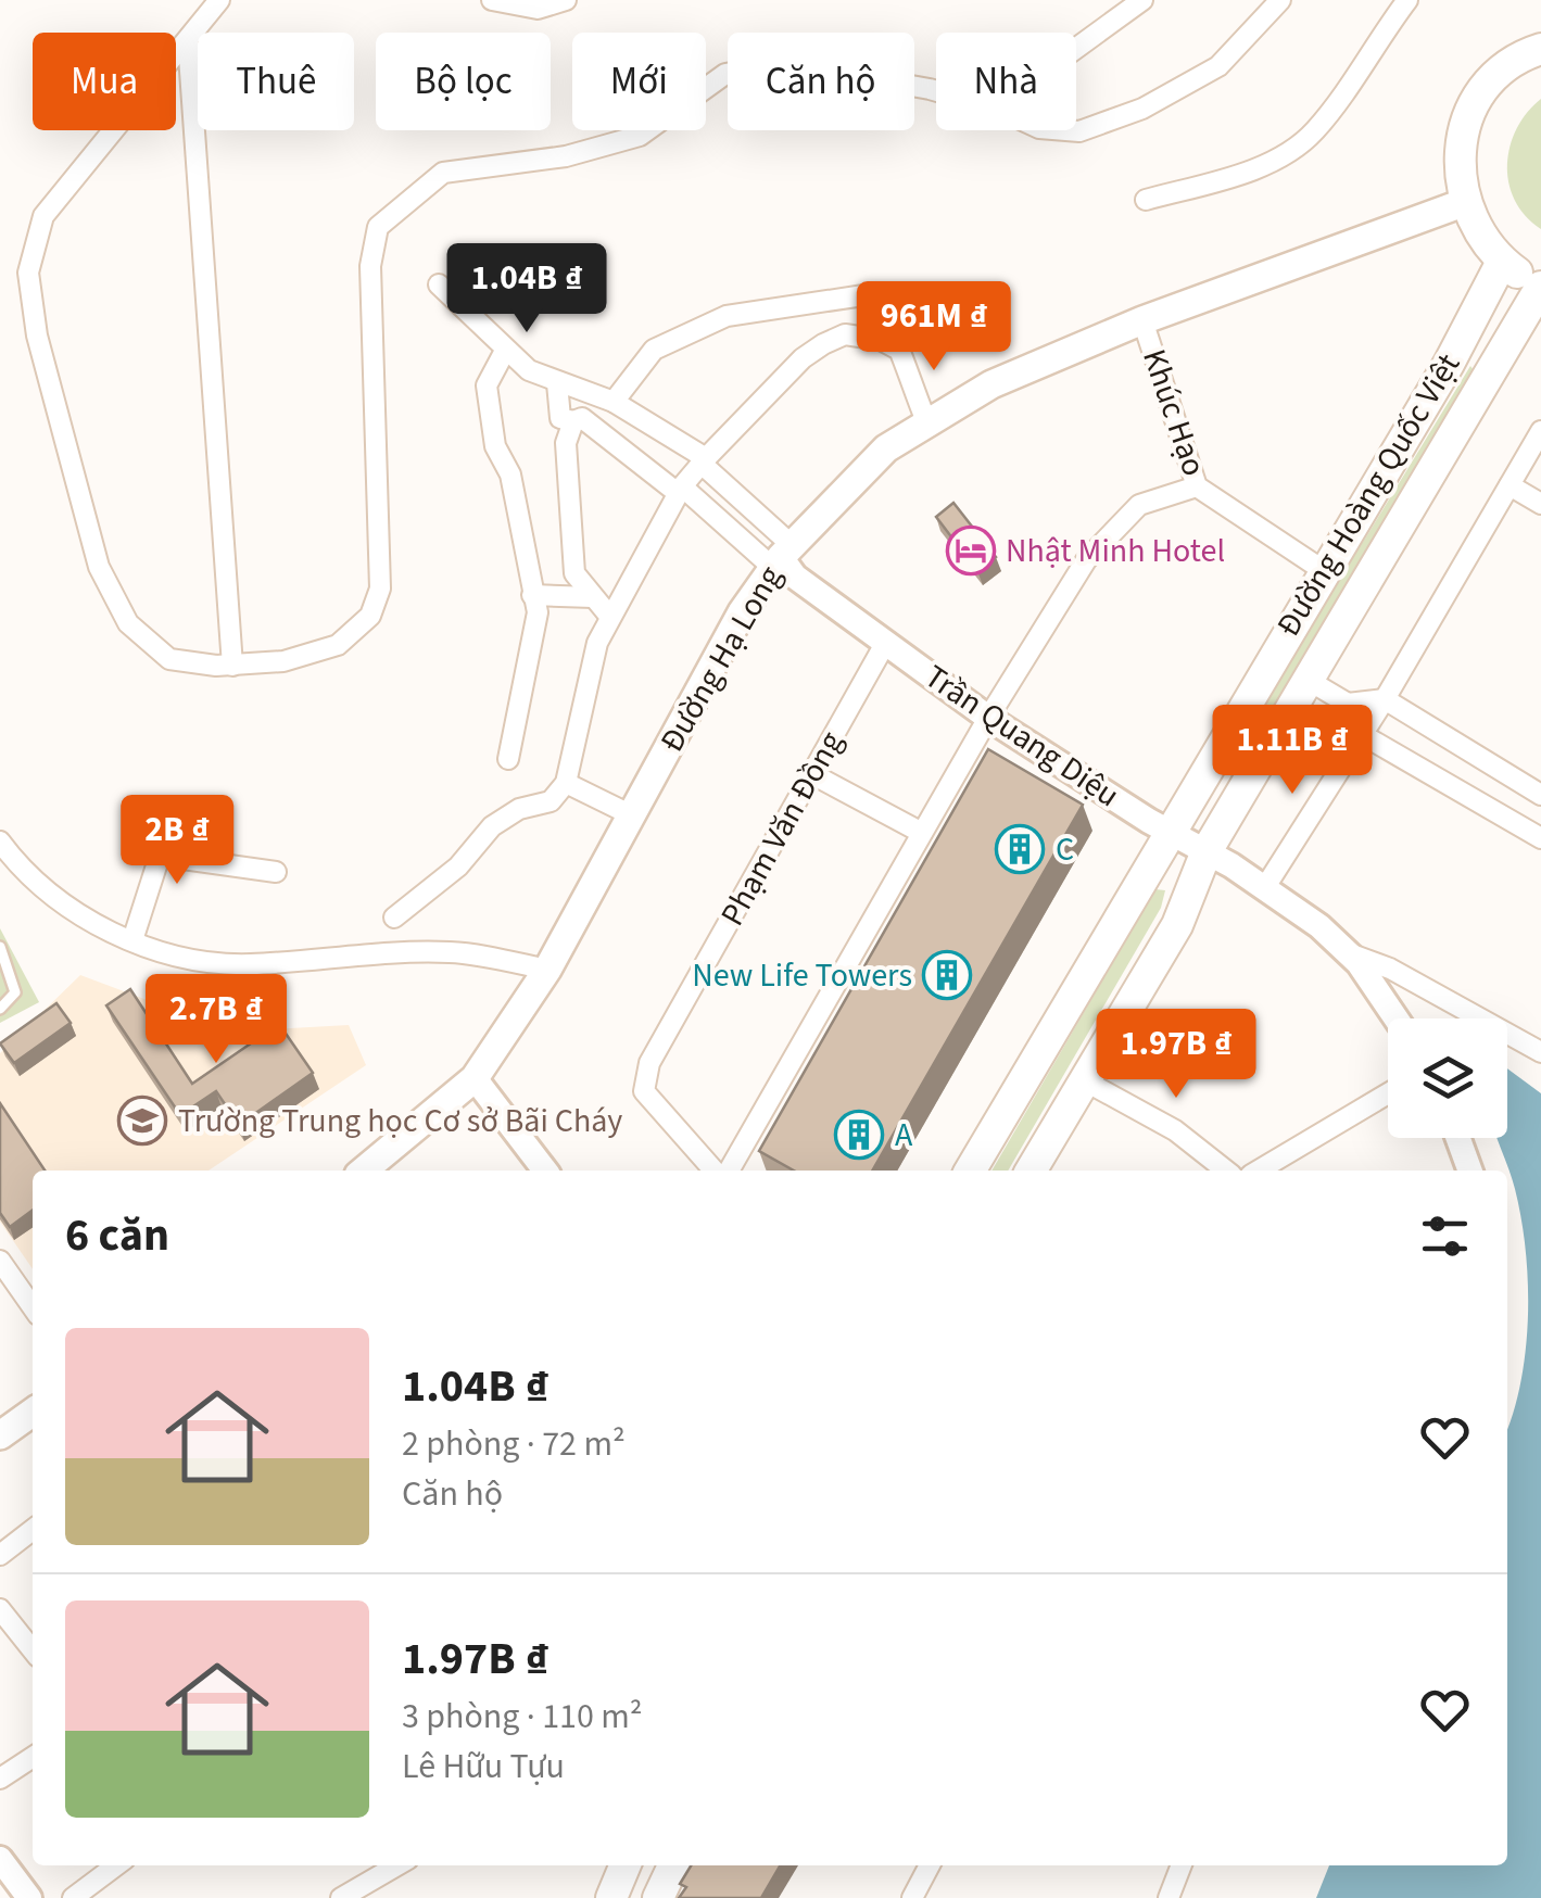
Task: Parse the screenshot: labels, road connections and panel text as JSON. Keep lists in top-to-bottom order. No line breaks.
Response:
{"streets":{"main road":["Đường Hoàng Quốc Việt","Đường Hạ Long"],"street":["Khúc Hạo","Trần Quang Diệu","Phạm Văn Đồng"]},"crossings":[["Khúc Hạo","Đường Hoàng Quốc Việt"],["Khúc Hạo","Đường Hạ Long"],["Đường Hoàng Quốc Việt","Trần Quang Diệu"],["Đường Hạ Long","Trần Quang Diệu"],["Trần Quang Diệu","Phạm Văn Đồng"]],"places":{"hotel":["Nhật Minh Hotel"],"building":["C","New Life Towers","A"],"school or university":["Trường Trung học Cơ sở Bãi Cháy"]},"page":{"chip":["Mua","Thuê","Bộ lọc","Mới","Căn hộ","Nhà"],"price":["1.04B ₫","961M ₫","1.11B ₫","2B ₫","2.7B ₫","1.97B ₫"],"heading":"6 căn","list":[{"name":"1.04B ₫","note":"2 phòng · 72 m² · Căn hộ"},{"name":"1.97B ₫","note":"3 phòng · 110 m² · Lê Hữu Tựu"}]}}
